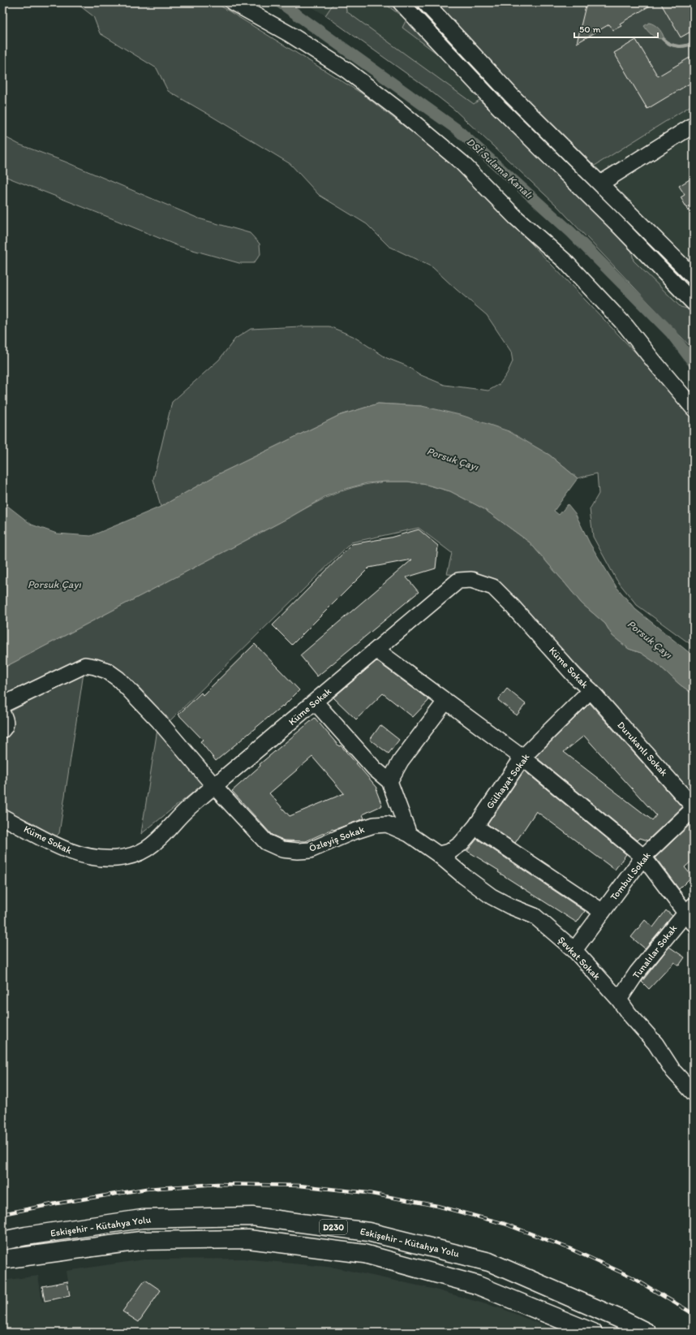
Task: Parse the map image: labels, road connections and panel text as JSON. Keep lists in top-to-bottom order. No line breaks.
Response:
{"streets":{"highway":["Eskişehir - Kütahya Yolu","D230"],"street":["Küme Sokak","Durukanlı Sokak","Gülhayat Sokak","Özleyiş Sokak","Tombul Sokak","Tunalılar Sokak","Şevkat Sokak"]},"crossings":[["Küme Sokak","Durukanlı Sokak"],["Küme Sokak","Gülhayat Sokak"],["Küme Sokak","Özleyiş Sokak"],["Durukanlı Sokak","Gülhayat Sokak"],["Durukanlı Sokak","Tombul Sokak"],["Gülhayat Sokak","Özleyiş Sokak"],["Gülhayat Sokak","Şevkat Sokak"],["Özleyiş Sokak","Şevkat Sokak"],["Tombul Sokak","Şevkat Sokak"],["Tunalılar Sokak","Şevkat Sokak"]],"water":["DSİ Sulama Kanalı","Porsuk Çayı"],"scale_bar":"50 m"}
